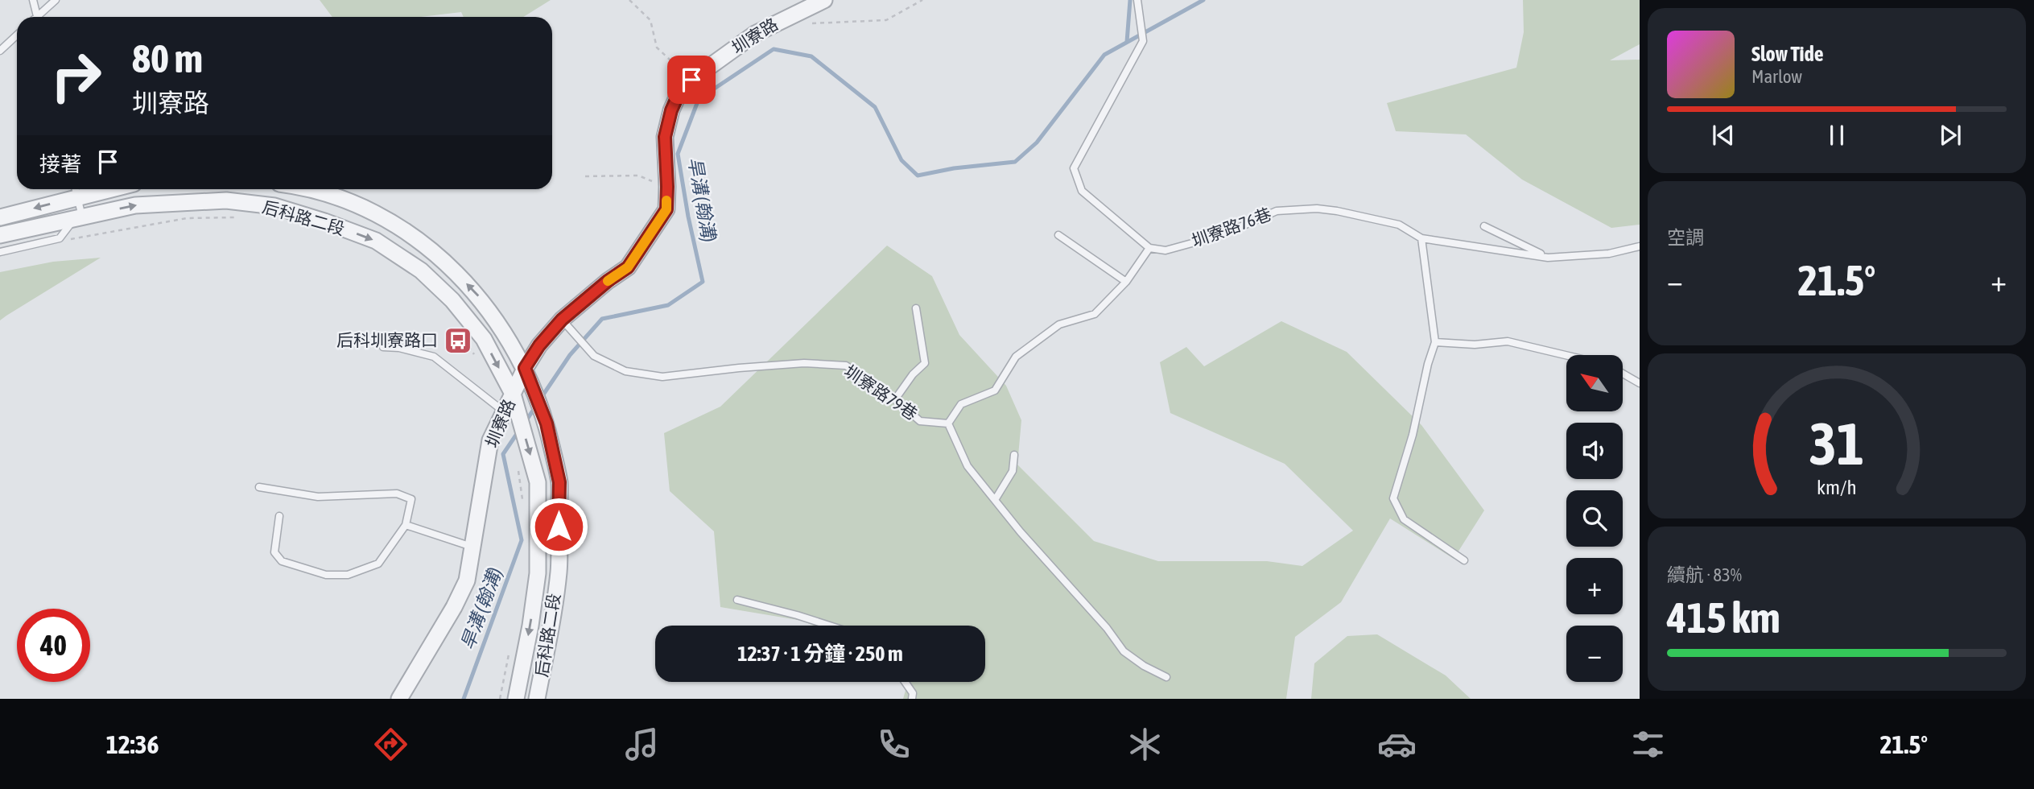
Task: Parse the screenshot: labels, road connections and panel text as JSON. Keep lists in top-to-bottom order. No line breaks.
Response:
{"streets":{"street":["圳寮路","后科路二段"],"lane":["圳寮路76巷","圳寮路79巷"]},"crossings":[["圳寮路","后科路二段"],["圳寮路","圳寮路79巷"]],"water":["旱溝 (翰溝)"],"places":{"bus stop":["后科圳寮路口"]},"north":"top left","page":{"turn":["80 m","圳寮路"],"song":["Slow Tide","Marlow"],"then":"接著","tile":["空調",["續航 · 83%","415 km"]],"heat":["−","21.5°","+"],"map_buttons":["+","−"],"limit":"40","trip":"12:37 · 1 分鐘 · 250 m","tabs":["12:36","21.5°"],"gauge":["31","km/h"]}}
